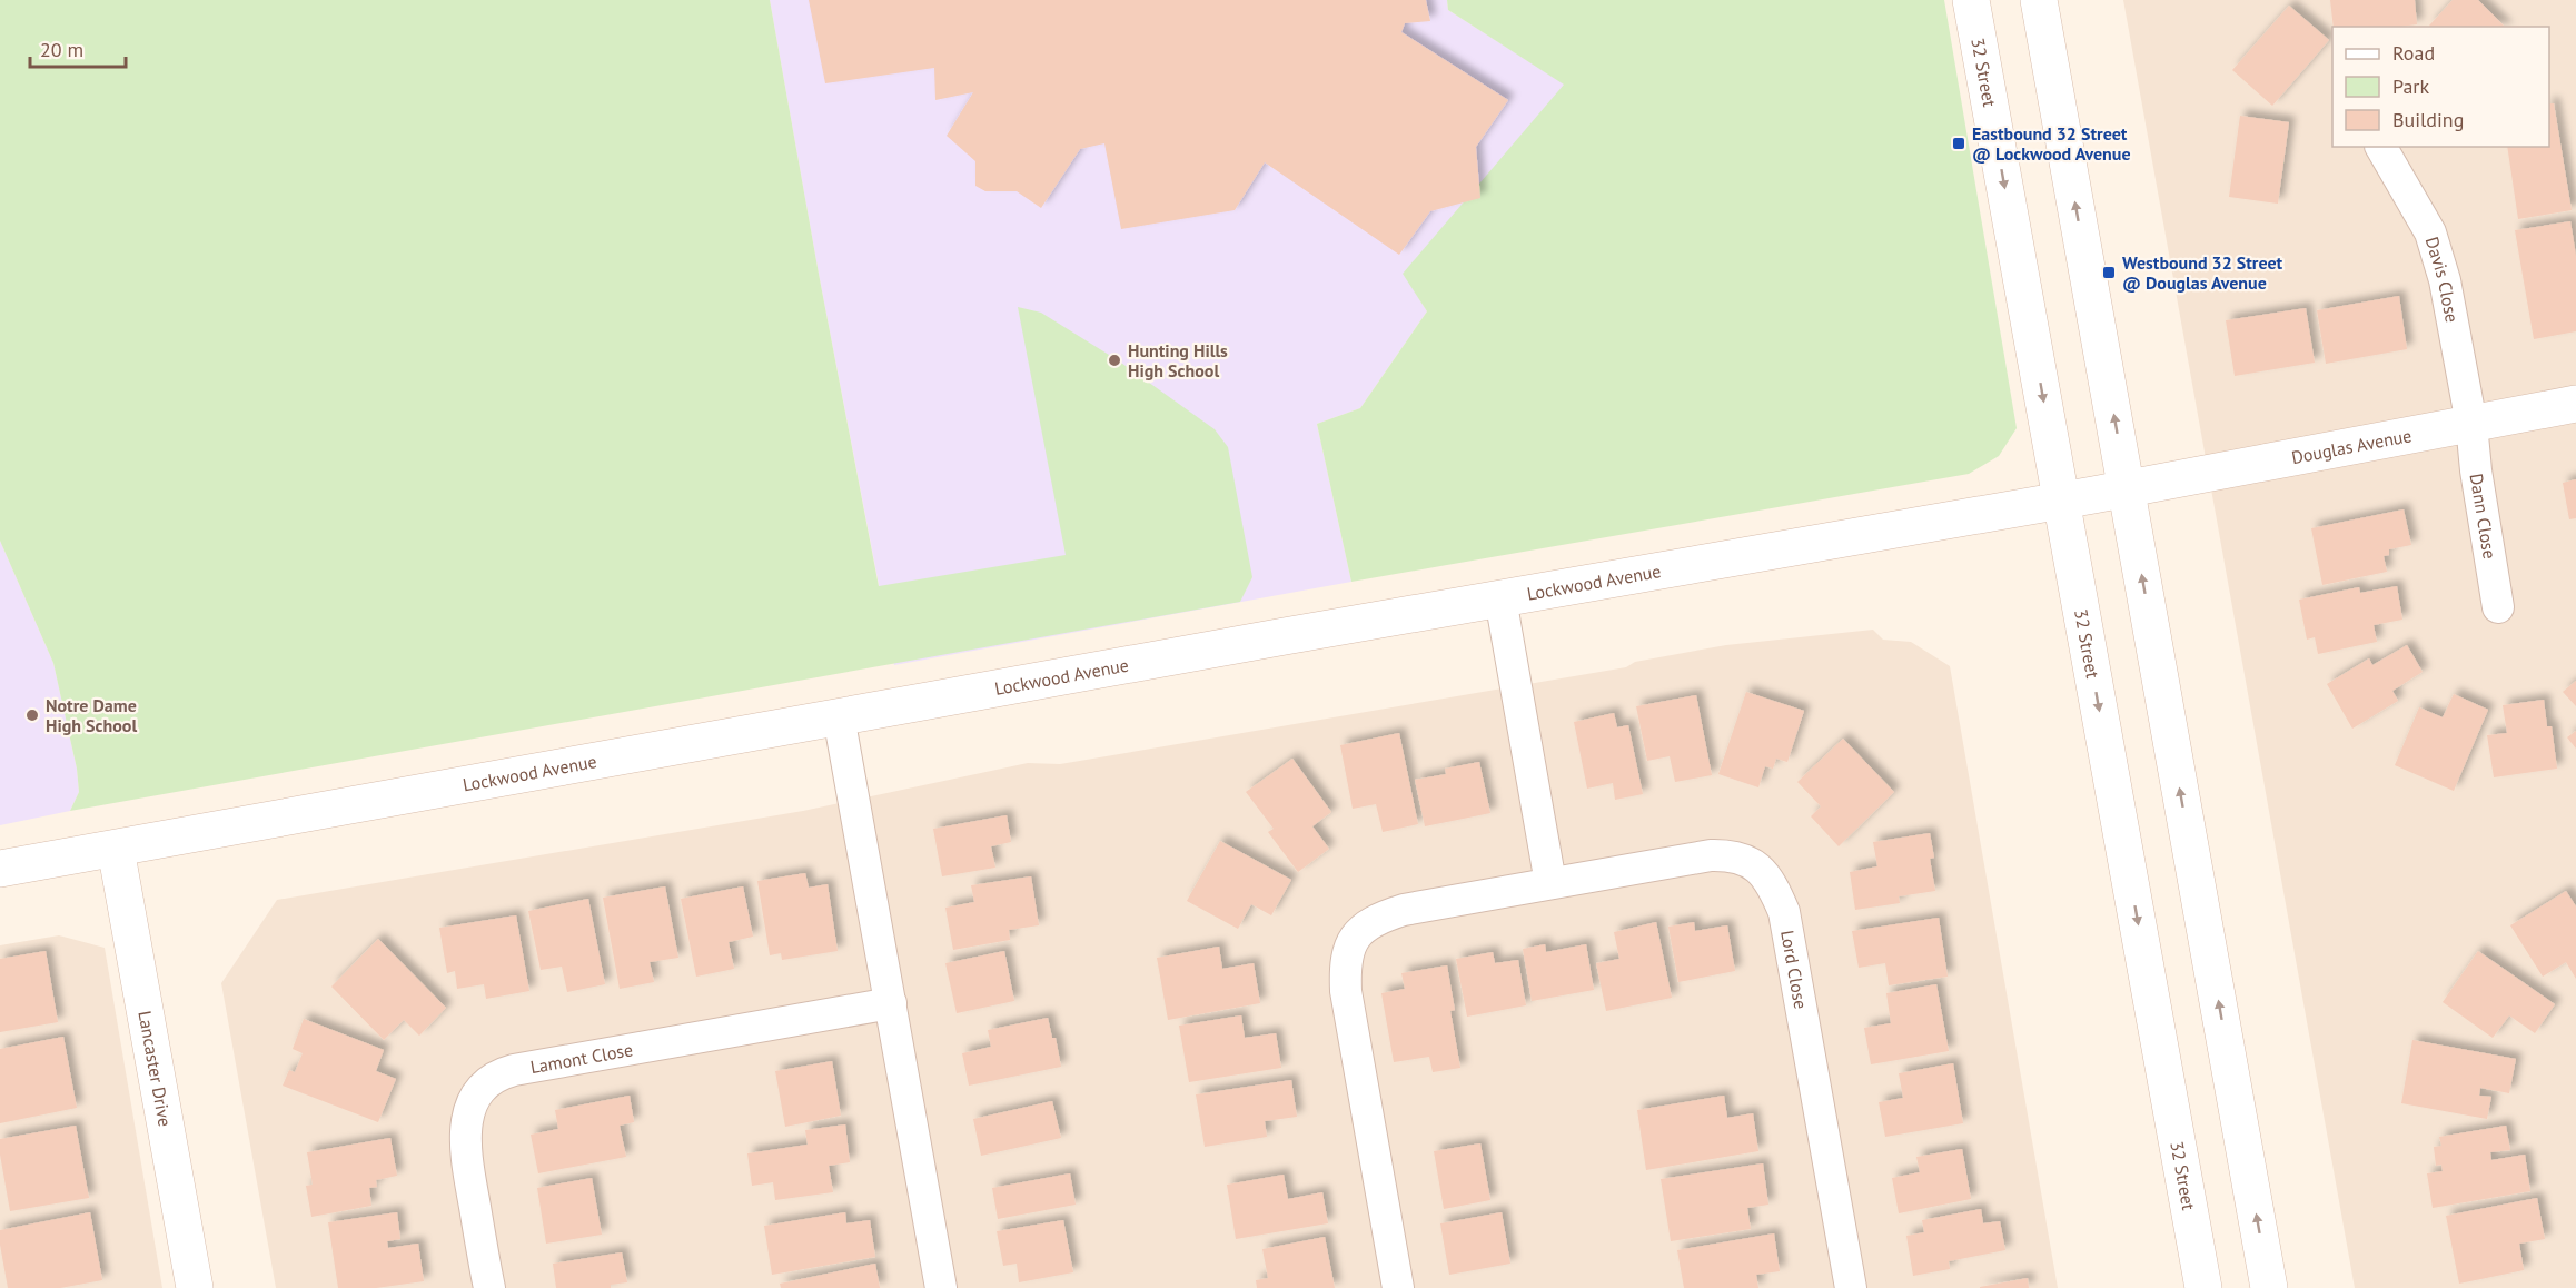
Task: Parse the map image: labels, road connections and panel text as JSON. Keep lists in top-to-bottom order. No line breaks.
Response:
{"streets":{"street":["32 Street","Davis Close","Douglas Avenue","Dann Close","Lockwood Avenue","Lord Close","Lamont Close","Lancaster Drive"]},"crossings":[["32 Street","Lockwood Avenue"],["Davis Close","Douglas Avenue"],["Davis Close","Dann Close"],["Douglas Avenue","Dann Close"],["Douglas Avenue","Lockwood Avenue"],["Lockwood Avenue","Lancaster Drive"]],"places":{"transit":["Eastbound 32 Street @ Lockwood Avenue","Westbound 32 Street @ Douglas Avenue"],"other":["Hunting Hills High School","Notre Dame High School"]},"legend":["Road","Park","Building"],"scale_bar":"20 m"}
